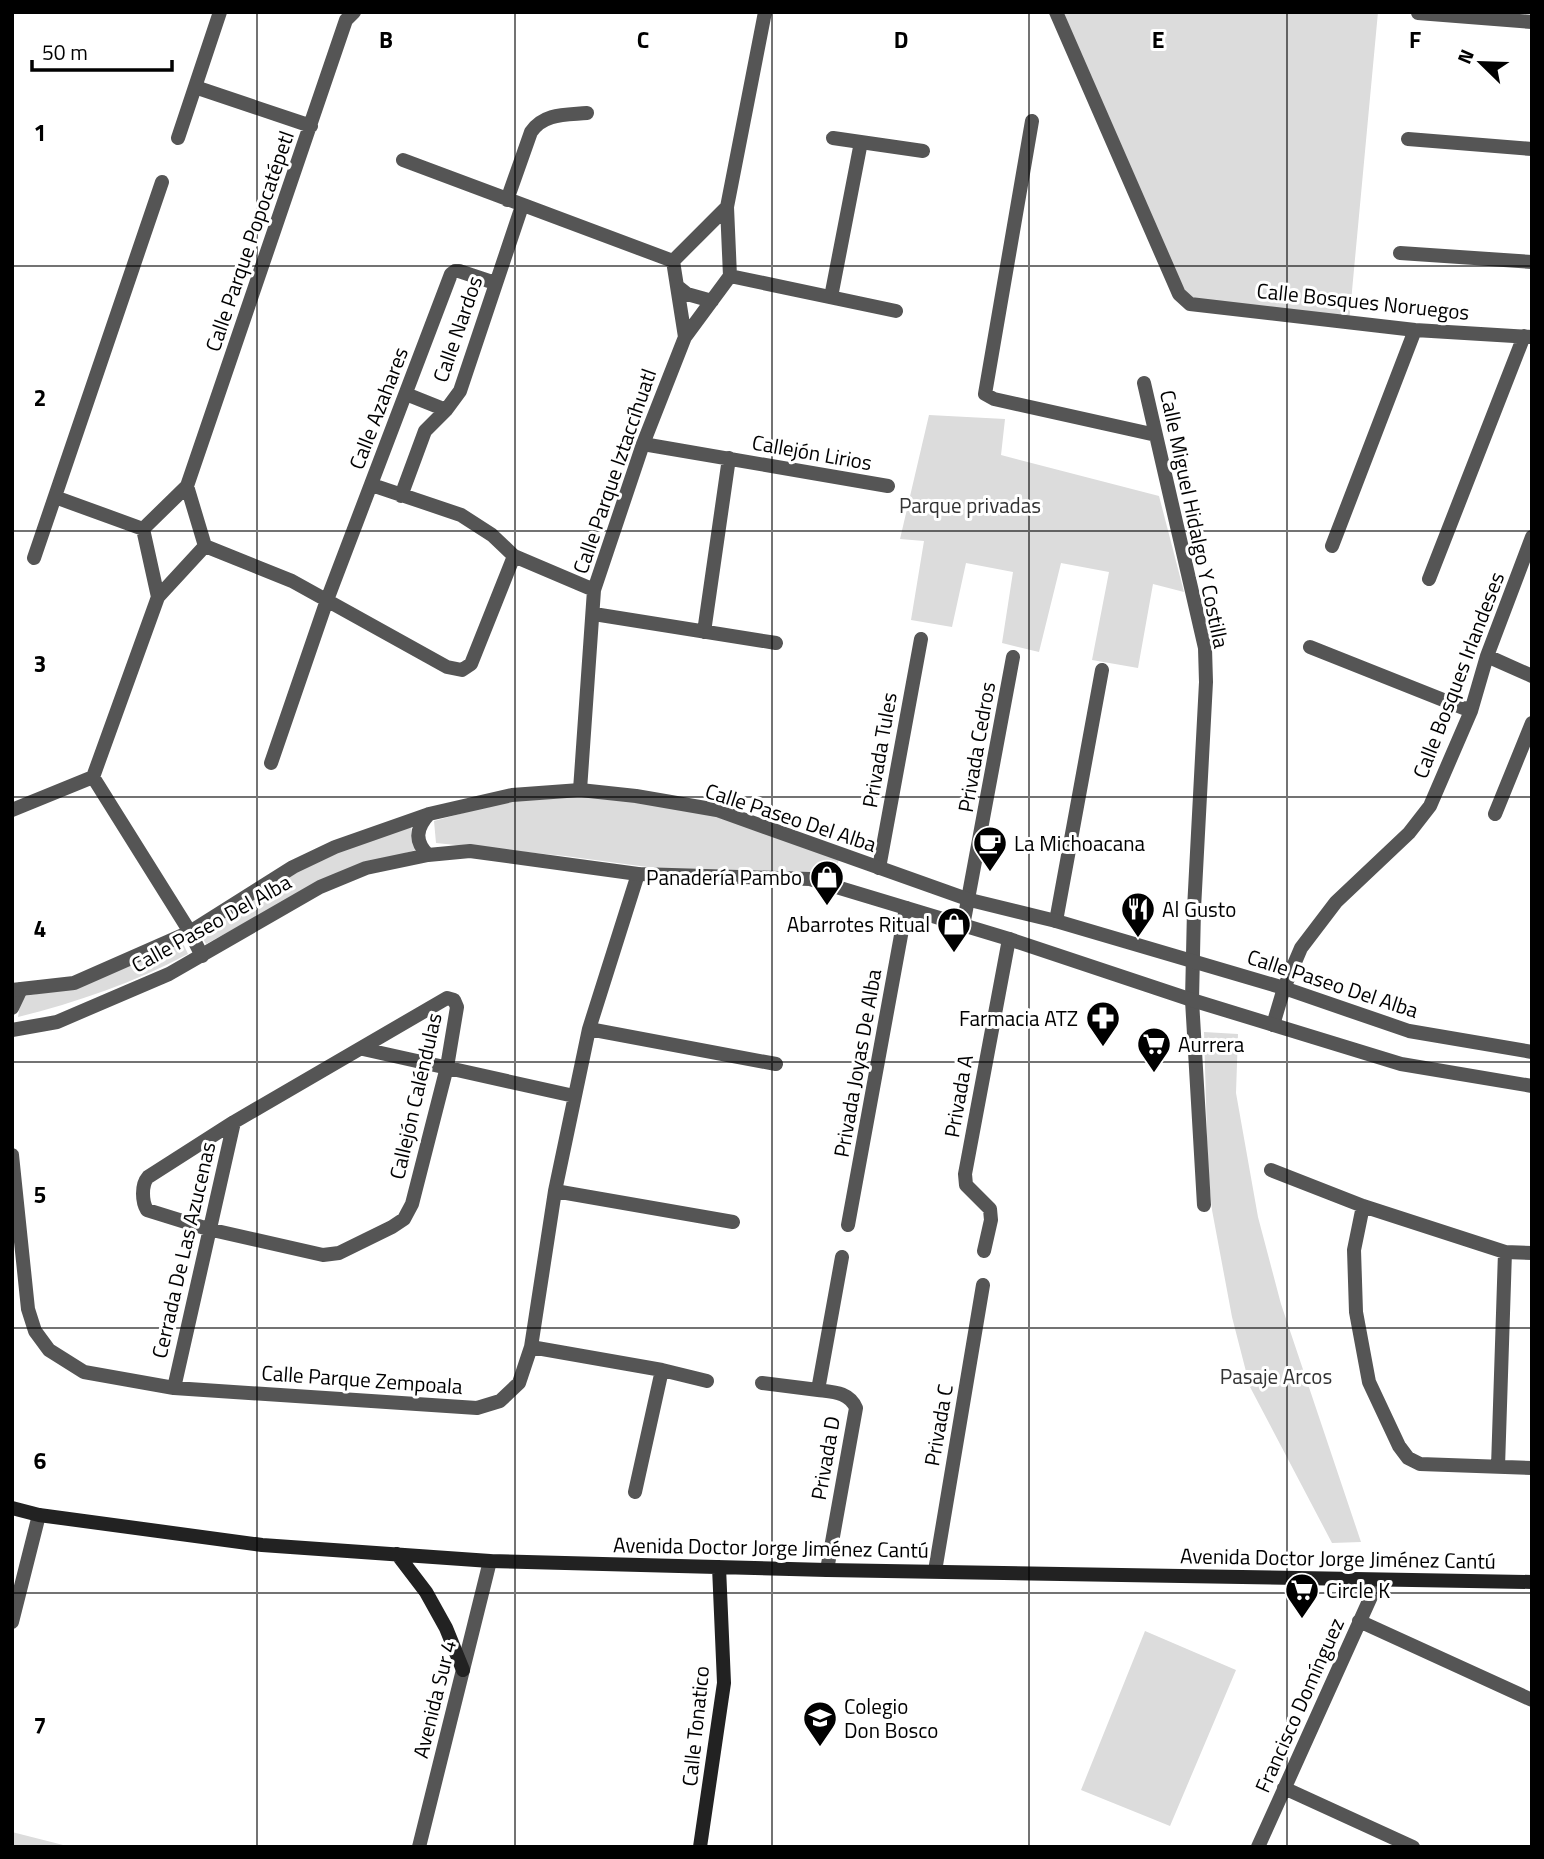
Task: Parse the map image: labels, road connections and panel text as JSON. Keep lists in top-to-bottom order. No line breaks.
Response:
{"streets":{"main road":["Avenida Doctor Jorge Jiménez Cantú","Calle Tonatico"],"street":["Calle Parque Popocatépetl","Calle Bosques Noruegos","Calle Nardos","Calle Azahares","Callejón Lirios","Calle Parque Iztaccíhuatl","Calle Miguel Hidalgo Y Costilla","Calle Bosques Irlandeses","Privada Cedros","Privada Tules","Calle Paseo Del Alba","Privada Joyas De Alba","Callejón Caléndulas","Privada A","Cerrada De Las Azucenas","Calle Parque Zempoala","Privada C","Privada D","Avenida Sur 4","Francisco Domínguez"]},"crossings":[["Calle Nardos","Calle Azahares"],["Callejón Lirios","Calle Parque Iztaccíhuatl"],["Calle Parque Iztaccíhuatl","Calle Paseo Del Alba"],["Calle Miguel Hidalgo Y Costilla","Calle Paseo Del Alba"],["Calle Bosques Irlandeses","Calle Paseo Del Alba"],["Privada Cedros","Calle Paseo Del Alba"],["Privada Tules","Calle Paseo Del Alba"],["Calle Paseo Del Alba","Privada Joyas De Alba"],["Calle Paseo Del Alba","Privada A"],["Calle Paseo Del Alba","Calle Parque Zempoala"],["Callejón Caléndulas","Cerrada De Las Azucenas"],["Cerrada De Las Azucenas","Calle Parque Zempoala"],["Privada C","Avenida Doctor Jorge Jiménez Cantú"],["Privada D","Avenida Doctor Jorge Jiménez Cantú"],["Avenida Doctor Jorge Jiménez Cantú","Avenida Sur 4"],["Avenida Doctor Jorge Jiménez Cantú","Francisco Domínguez"],["Avenida Doctor Jorge Jiménez Cantú","Calle Tonatico"]],"parks":["Parque privadas","Pasaje Arcos"],"places":{"cafe":["La Michoacana"],"shop":["Panadería Pambo","Abarrotes Ritual"],"restaurant":["Al Gusto"],"pharmacy":["Farmacia ATZ"],"supermarket":["Aurrera","Circle K"],"school or university":["Colegio Don Bosco"]},"scale_bar":"50 m","north":"top left","grid":{"columns":["B","C","D","E","F"],"rows":["1","2","3","4","5","6","7"]}}
